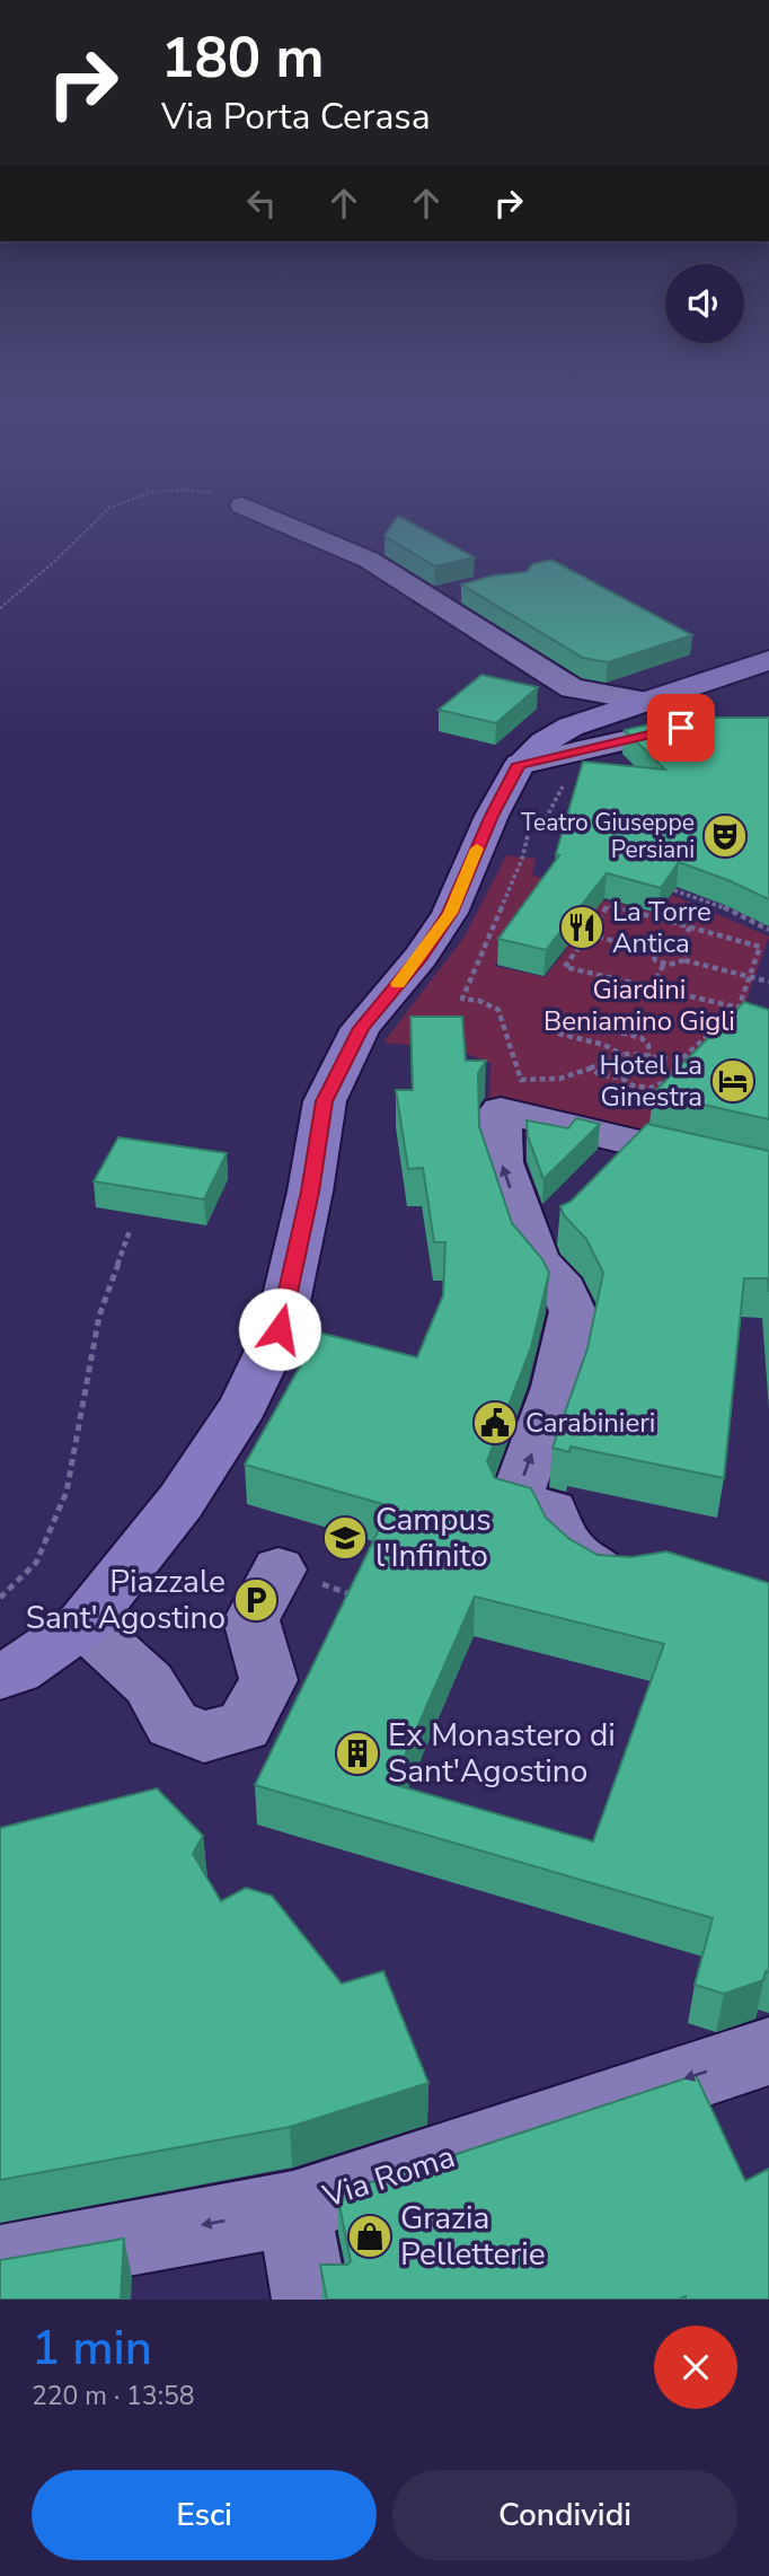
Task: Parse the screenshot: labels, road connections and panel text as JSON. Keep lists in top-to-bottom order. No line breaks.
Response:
{"streets":{"street":["Via Roma"]},"one_way":["Via Roma"],"parks":["Giardini Beniamino Gigli"],"places":{"theatre":["Teatro Giuseppe Persiani"],"restaurant":["La Torre Antica"],"hotel":["Hotel La Ginestra"],"public building":["Carabinieri"],"school or university":["Campus l'Infinito"],"parking":["Piazzale Sant'Agostino"],"building":["Ex Monastero di Sant'Agostino"],"shop":["Grazia Pelletterie"]},"page":{"turn":["180 m","Via Porta Cerasa"],"heading":["1 min","220 m · 13:58"],"buttons":["Esci","Condividi"]}}
